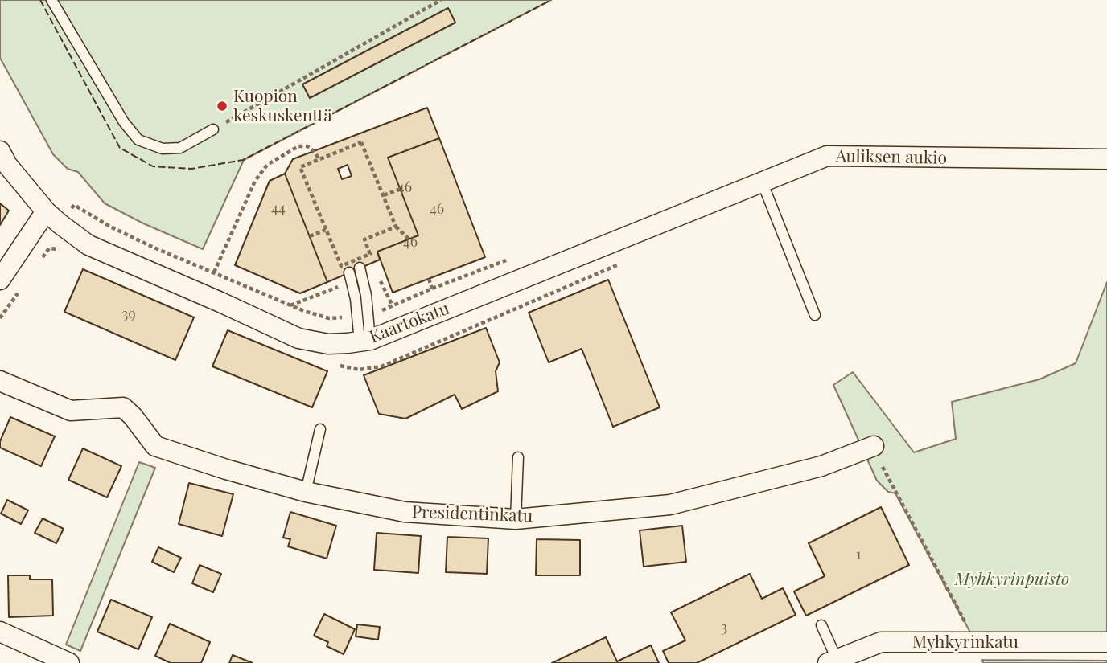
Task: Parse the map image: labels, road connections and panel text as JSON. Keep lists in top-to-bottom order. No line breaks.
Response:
{"streets":{"street":["Auliksen aukio","Kaartokatu","Presidentinkatu","Myhkyrinkatu"]},"crossings":[["Auliksen aukio","Kaartokatu"]],"parks":["Myhkyrinpuisto"],"places":["Kuopion keskuskenttä"],"house_numbers":["46","44","46","46","39","1","3"]}
